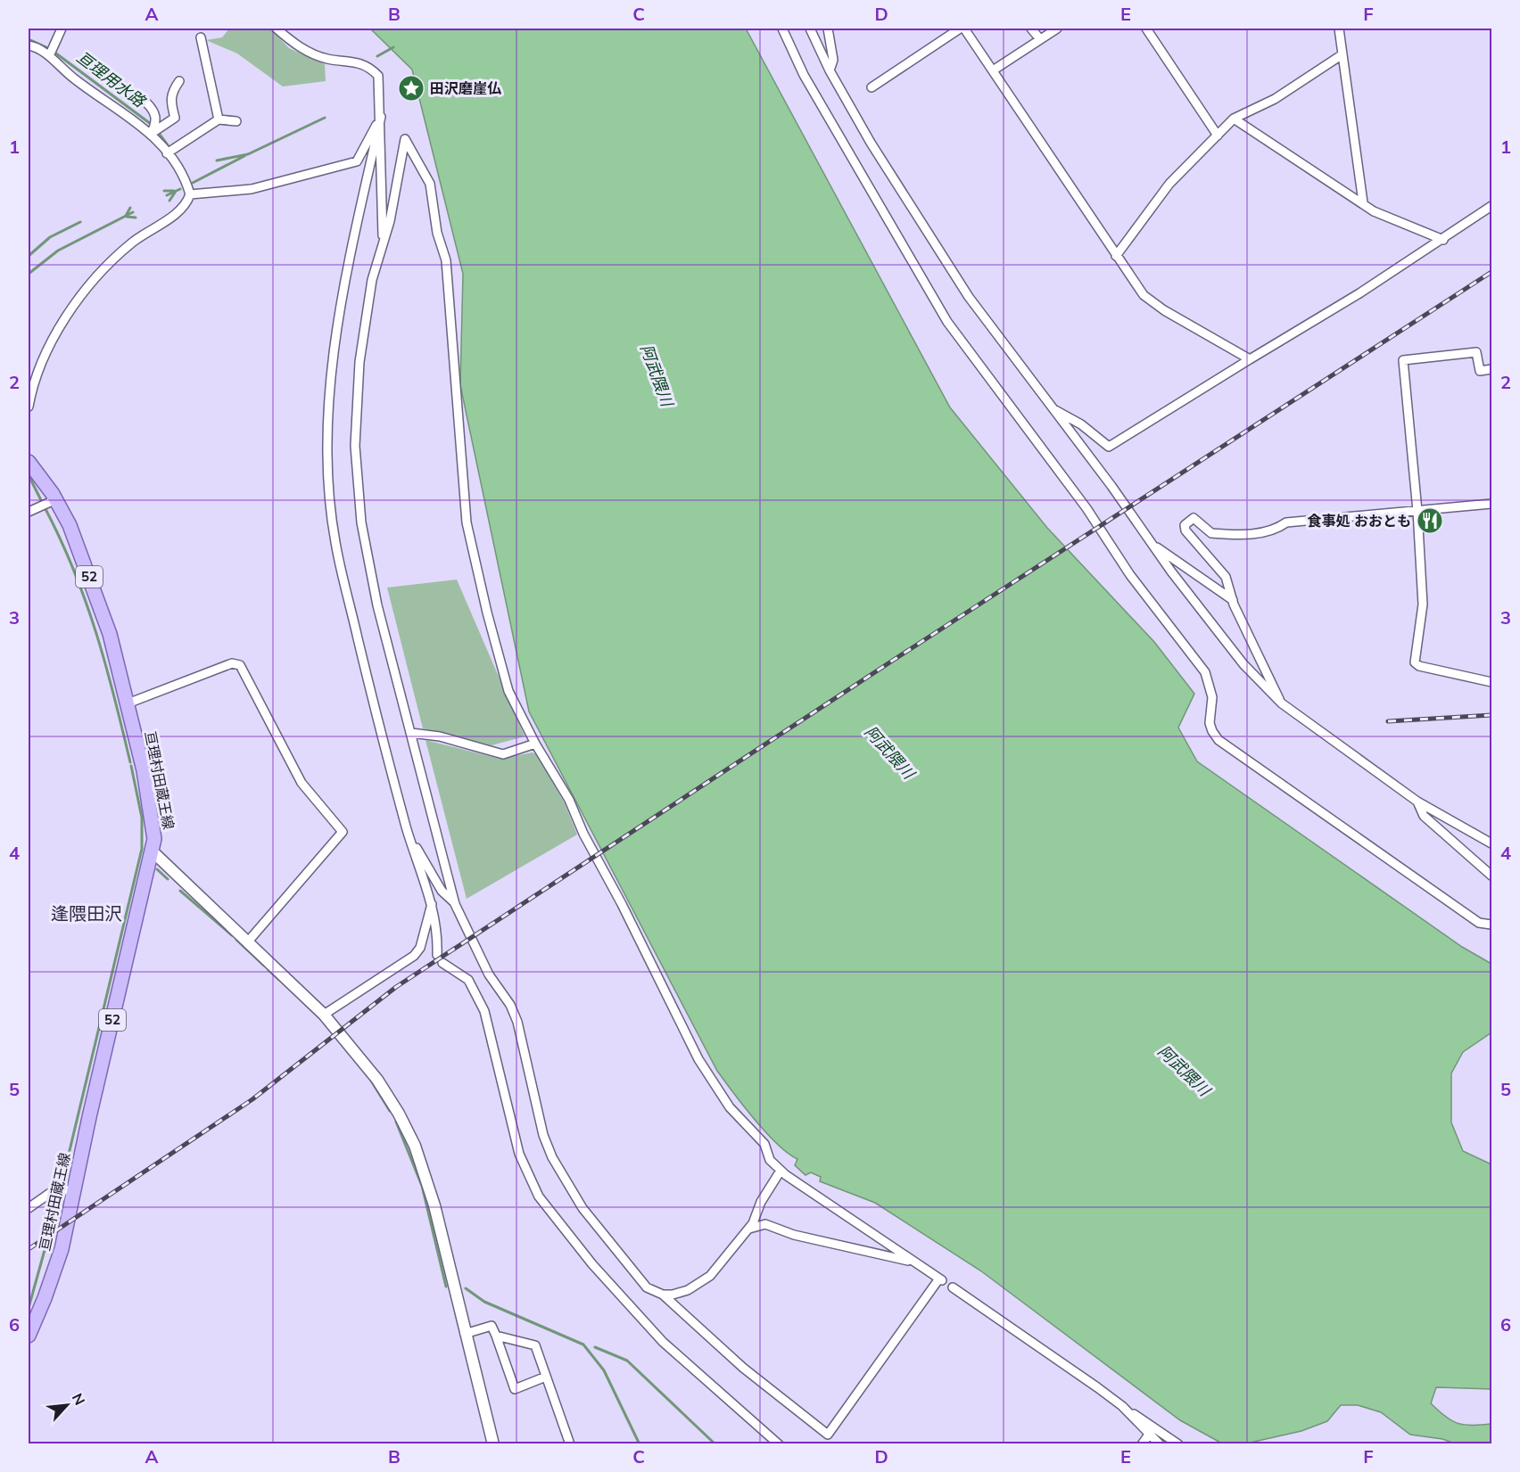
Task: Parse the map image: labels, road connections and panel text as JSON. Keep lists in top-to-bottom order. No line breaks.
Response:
{"streets":{"main road":["52","亘理村田蔵王線"]},"districts":["逢隈田沢"],"water":["亘理用水路","阿武隈川"],"places":{"place":["田沢磨崖仏"],"restaurant":["食事処 おおとも"]},"north":"top right","grid":{"columns":["A","B","C","D","E","F"],"rows":["1","2","3","4","5","6"]}}
